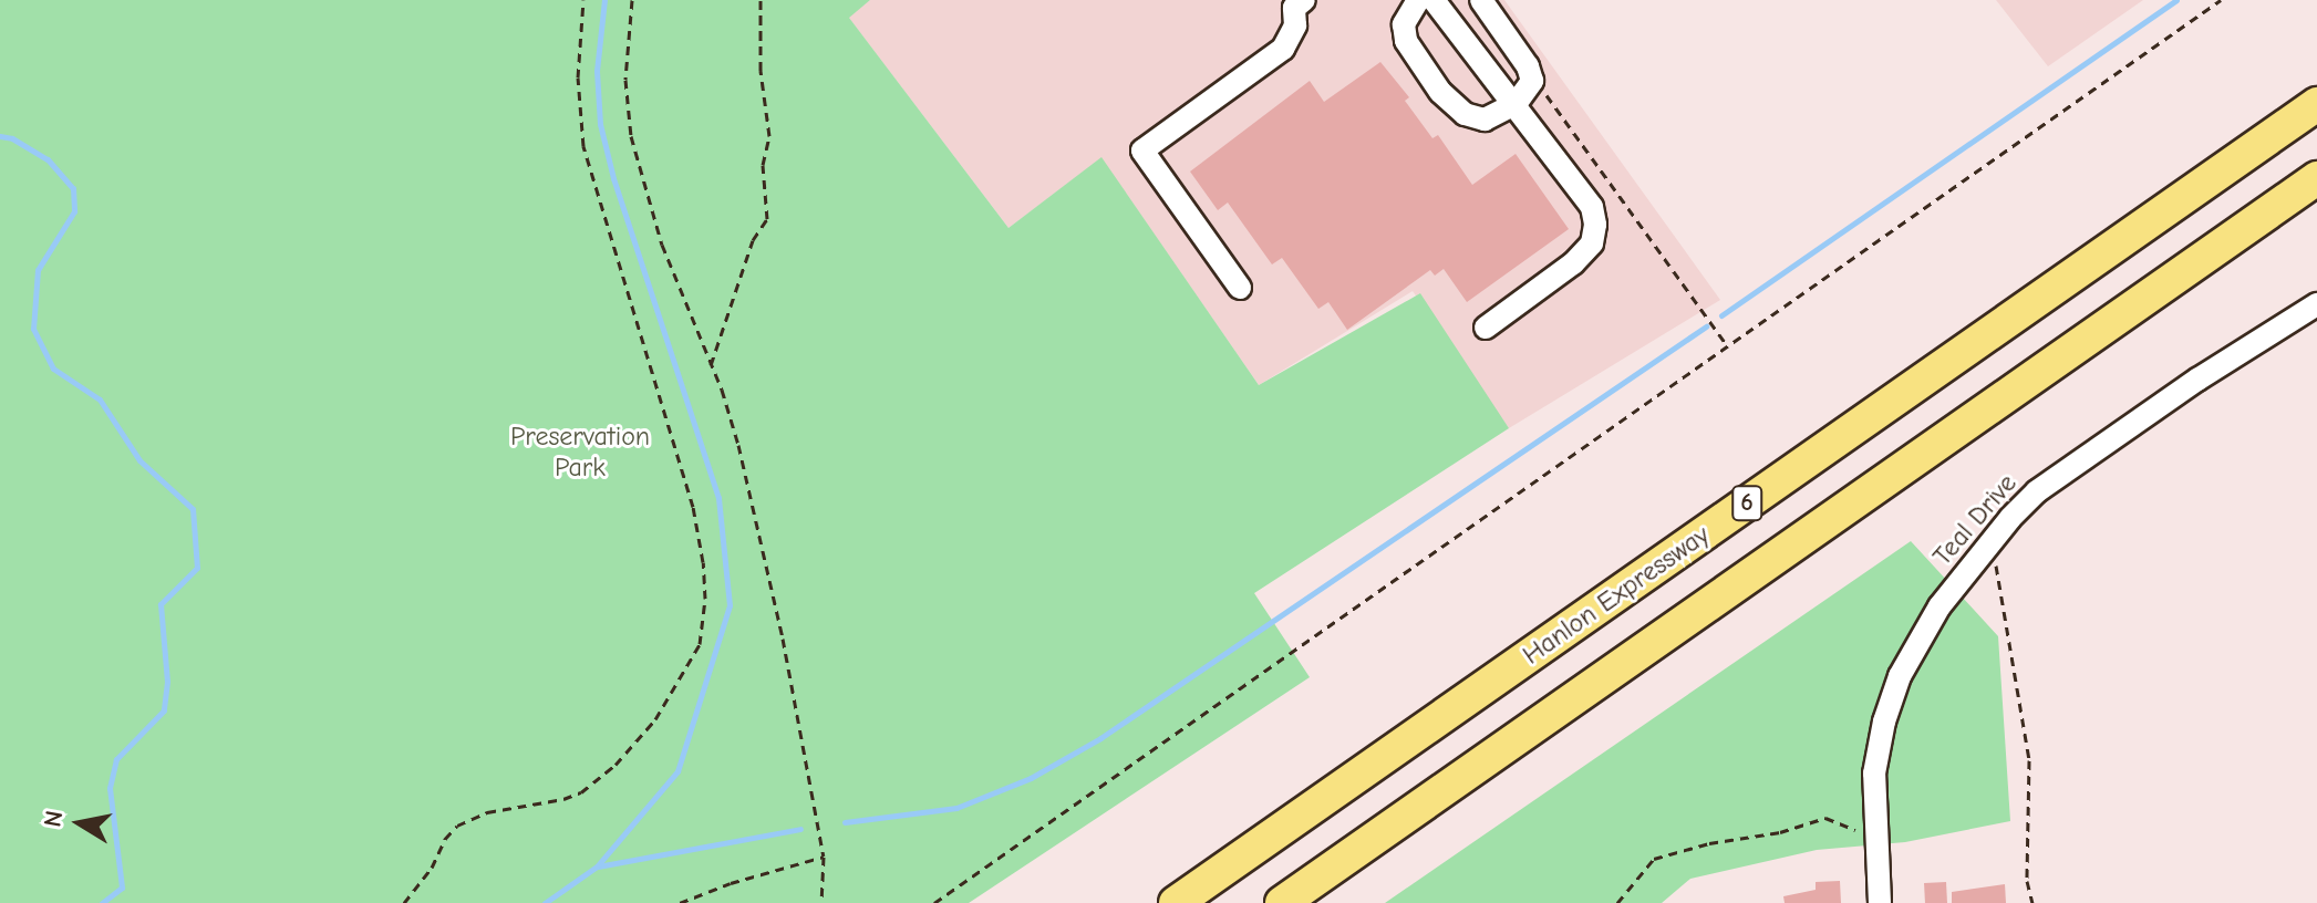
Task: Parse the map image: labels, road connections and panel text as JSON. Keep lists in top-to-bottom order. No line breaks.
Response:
{"streets":{"highway":["6","Hanlon Expressway"],"street":["Teal Drive"]},"parks":["Preservation Park"],"north":"left"}
